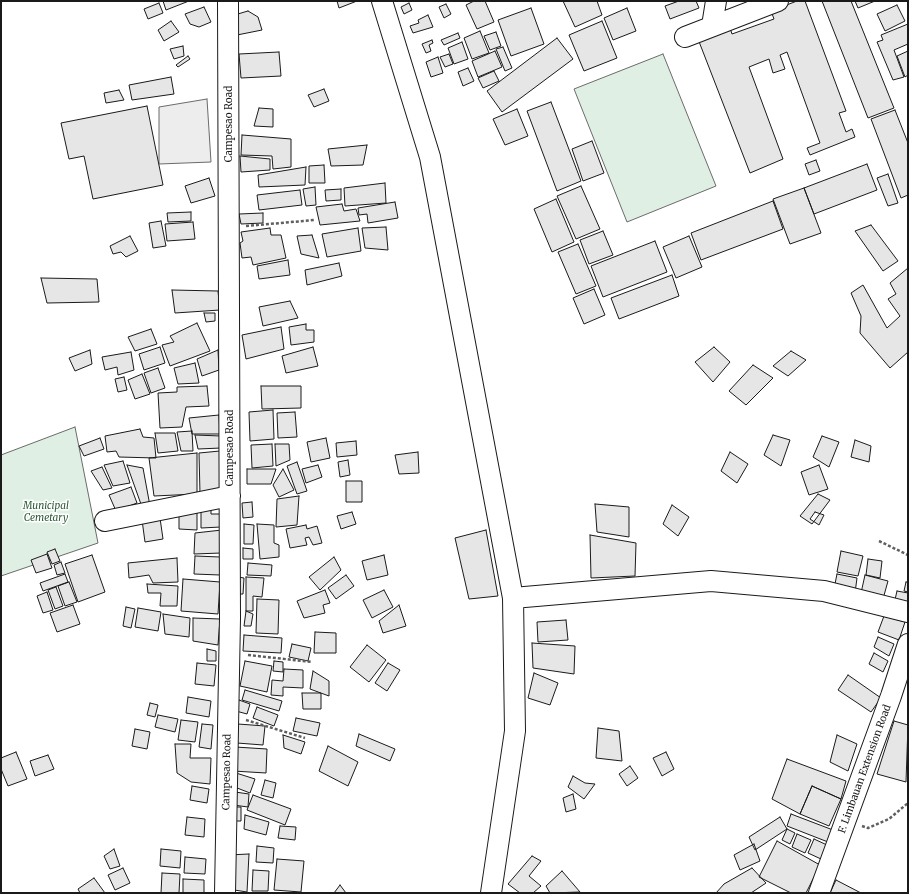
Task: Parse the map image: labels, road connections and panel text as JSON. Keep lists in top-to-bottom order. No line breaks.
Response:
{"streets":{"street":["Campesao Road","F. Limbauan Extension Road"]},"parks":["Municipal Cemetary"]}
